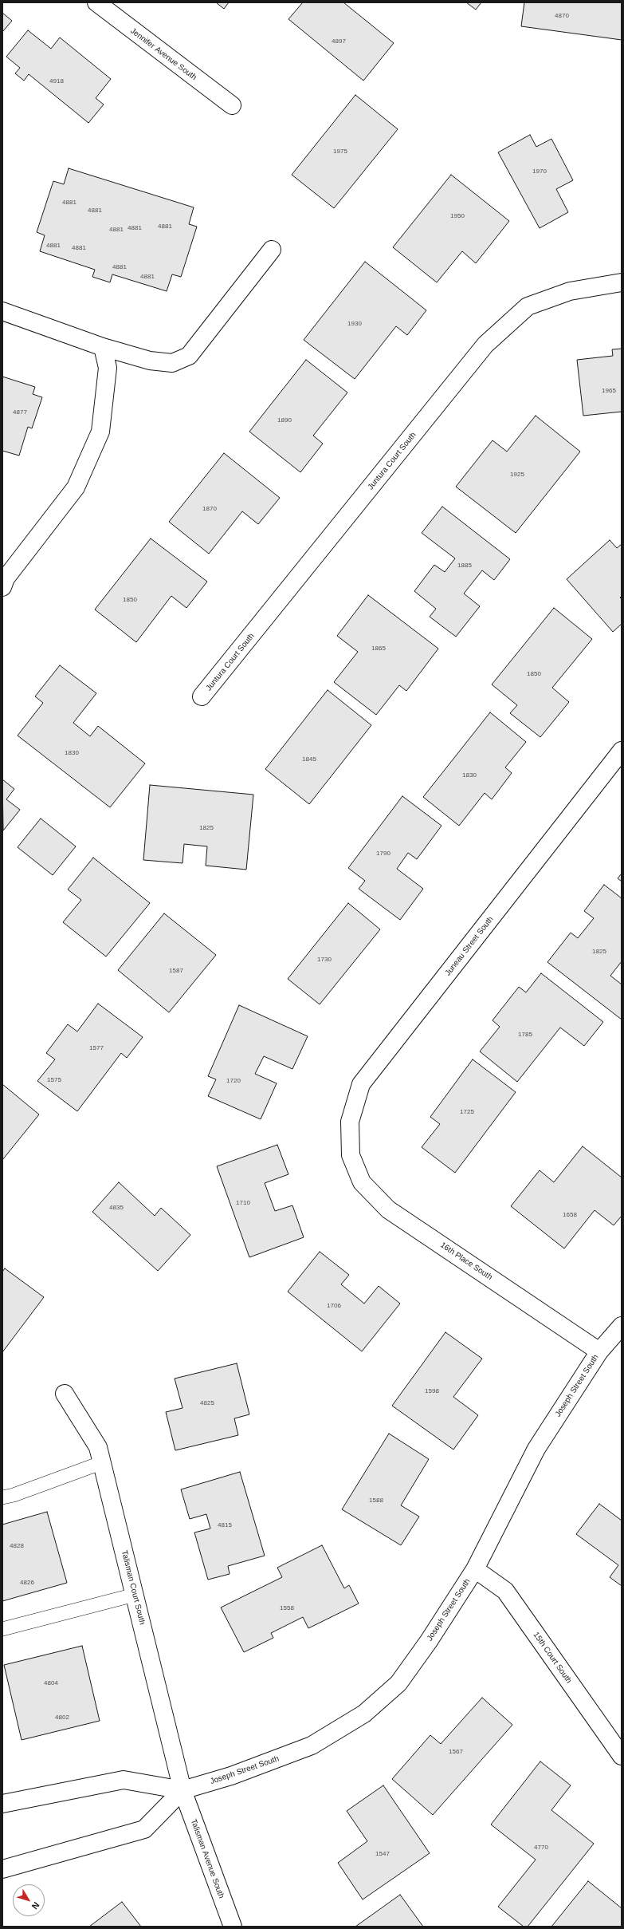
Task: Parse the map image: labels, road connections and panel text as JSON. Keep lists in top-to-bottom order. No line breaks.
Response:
{"streets":{"street":["Jennifer Avenue South","Juntura Court South","Juneau Street South","16th Place South","Joseph Street South","Talisman Court South","15th Court South","Talisman Avenue South"]},"crossings":[["Juneau Street South","16th Place South"],["16th Place South","Joseph Street South"],["Joseph Street South","Talisman Court South"],["Joseph Street South","15th Court South"],["Joseph Street South","Talisman Avenue South"],["Talisman Court South","Talisman Avenue South"]],"house_numbers":["4870","4897","4918","1975","1970","4881","4881","1950","4881","4881","4881","4881","4881","4881","4881","1930","1965","4877","1890","1925","1870","1885","1850","1865","1850","1830","1845","1830","1825","1790","1825","1730","1587","1785","1577","1575","1720","1725","1710","4835","1658","1706","1598","4825","1588","4815","4828","4826","1558","4804","4802","1567","4770","1547"],"north":"bottom right"}
